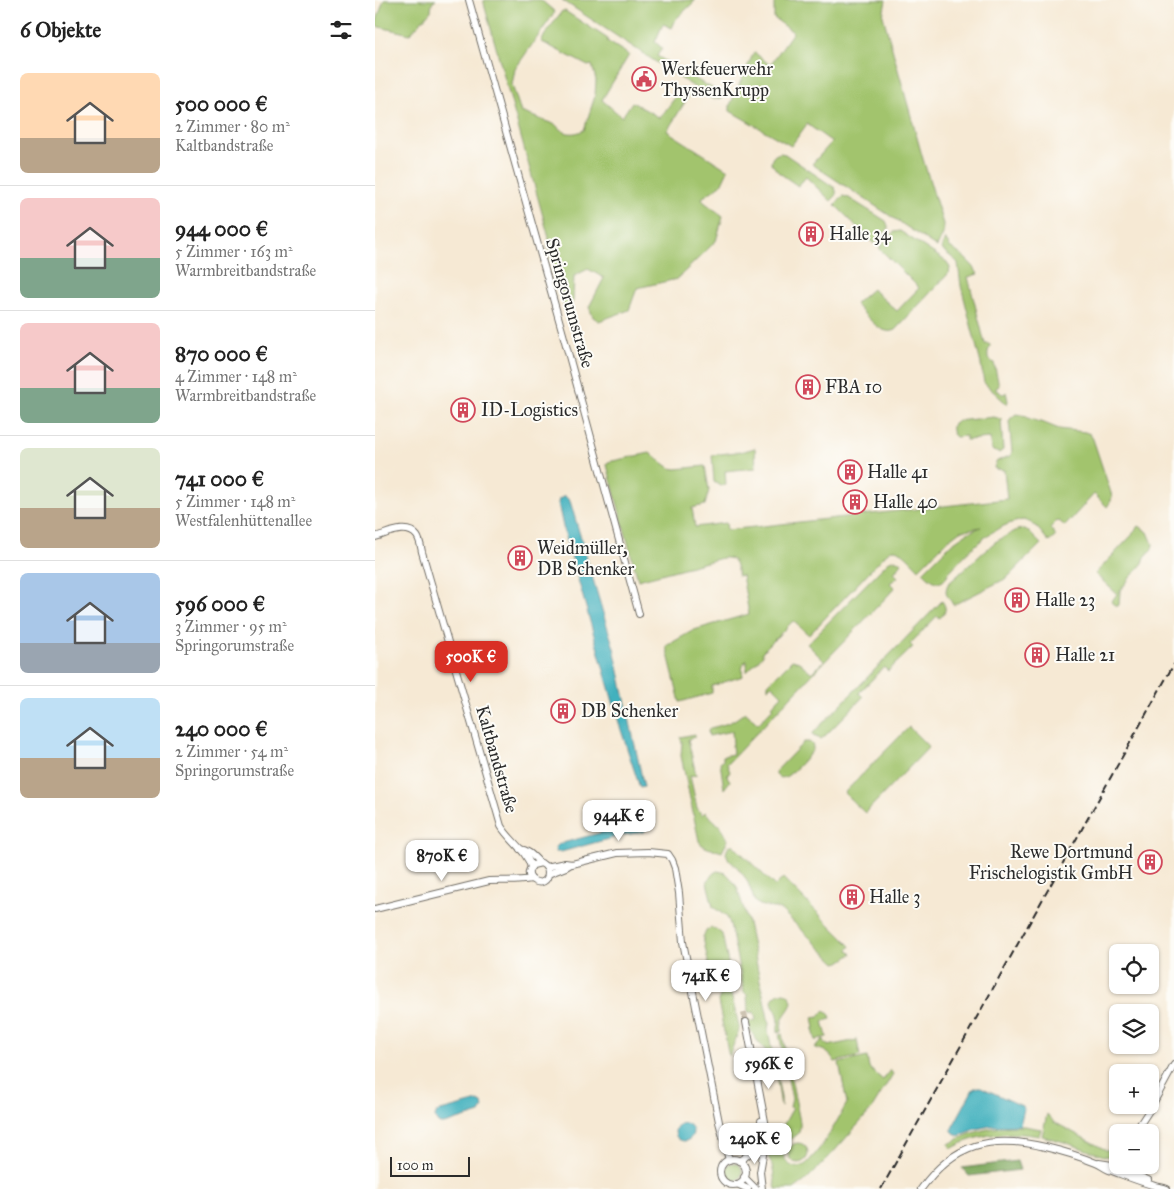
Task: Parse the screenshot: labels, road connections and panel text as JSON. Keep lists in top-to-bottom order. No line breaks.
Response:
{"streets":{"street":["Springorumstraße","Kaltbandstraße"]},"places":{"public building":["Werkfeuerwehr ThyssenKrupp"],"building":["Halle 34","FBA 10","ID-Logistics","Halle 41","Halle 40","Weidmüller, DB Schenker","Halle 23","Halle 21","DB Schenker","Rewe Dortmund Frischelogistik GmbH","Halle 3"]},"scale_bar":"100 m","page":{"heading":"6 Objekte","list":[{"name":"500 000 €","note":"2 Zimmer · 80 m² · Kaltbandstraße"},{"name":"944 000 €","note":"5 Zimmer · 163 m² · Warmbreitbandstraße"},{"name":"870 000 €","note":"4 Zimmer · 148 m² · Warmbreitbandstraße"},{"name":"741 000 €","note":"5 Zimmer · 148 m² · Westfalenhüttenallee"},{"name":"596 000 €","note":"3 Zimmer · 95 m² · Springorumstraße"},{"name":"240 000 €","note":"2 Zimmer · 54 m² · Springorumstraße"}],"price":["500K €","944K €","870K €","741K €","596K €","240K €"],"map_buttons":["+","−"],"scale":"100 m"}}
